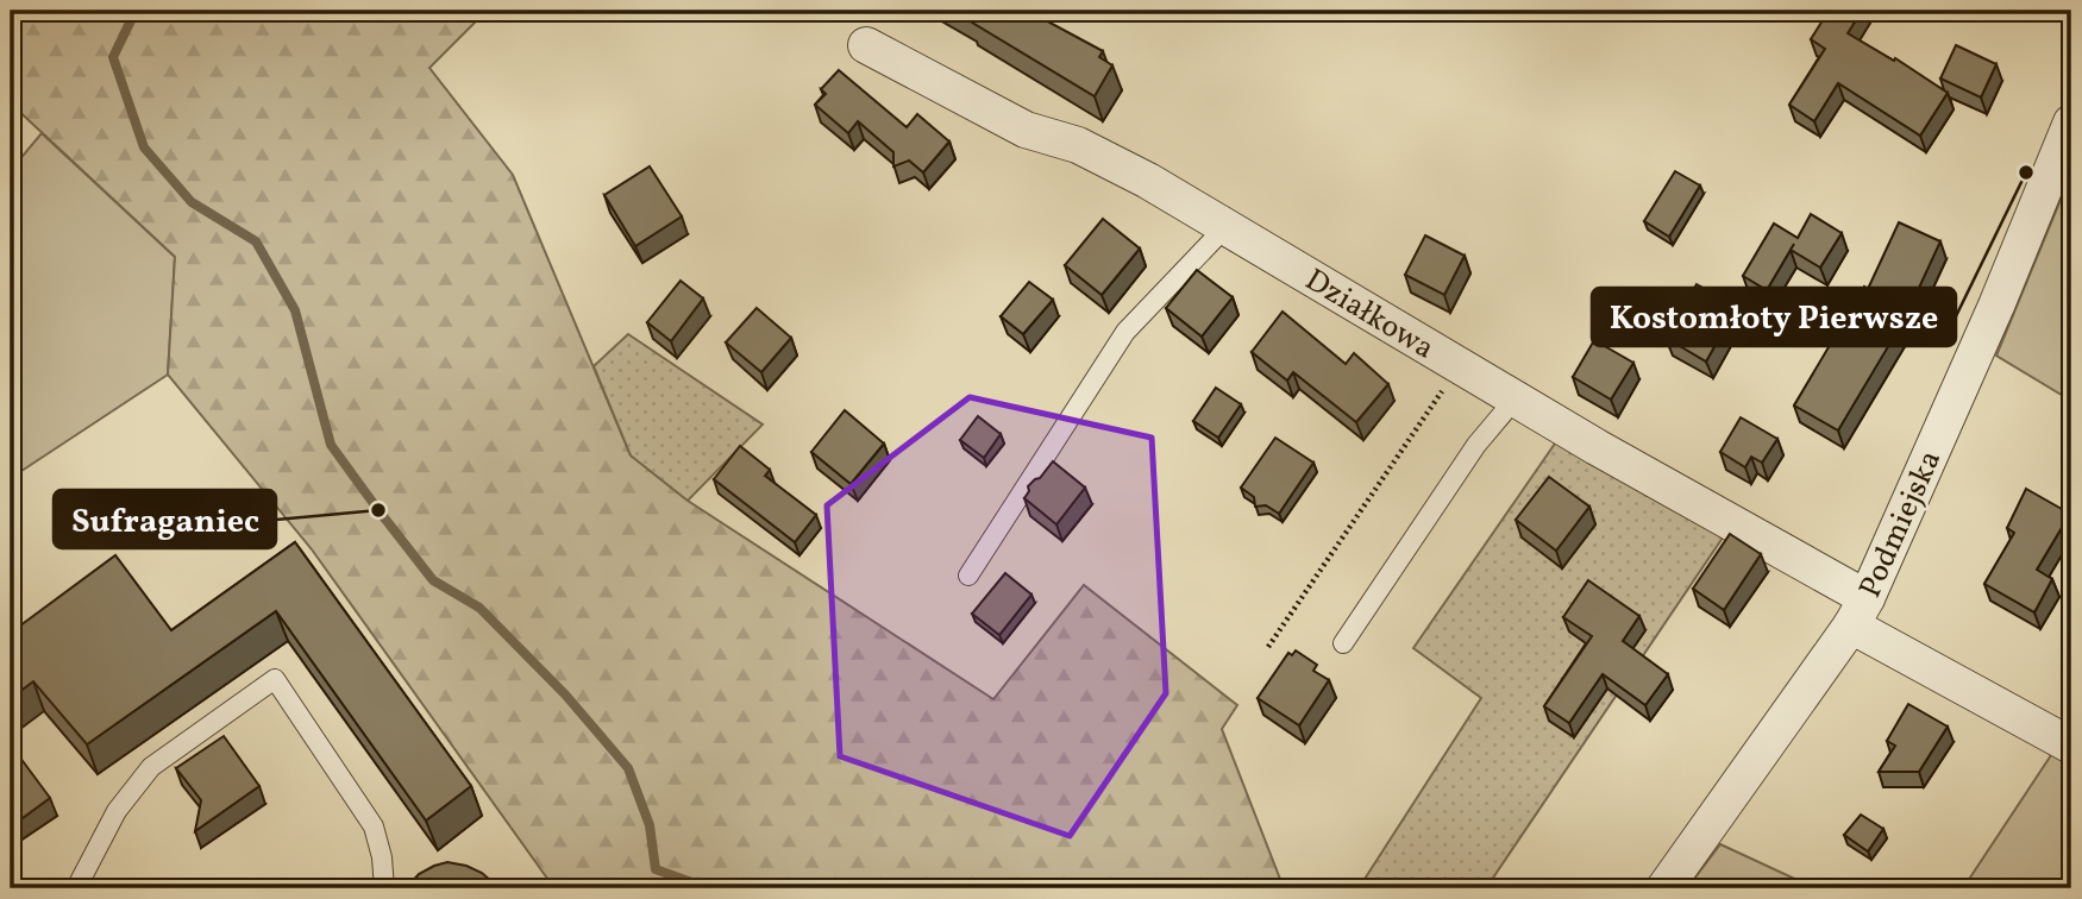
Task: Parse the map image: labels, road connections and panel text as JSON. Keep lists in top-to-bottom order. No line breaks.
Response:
{"streets":{"street":["Działkowa","Podmiejska"]},"crossings":[["Działkowa","Podmiejska"]],"places":["Kostomłoty Pierwsze","Sufraganiec"]}
